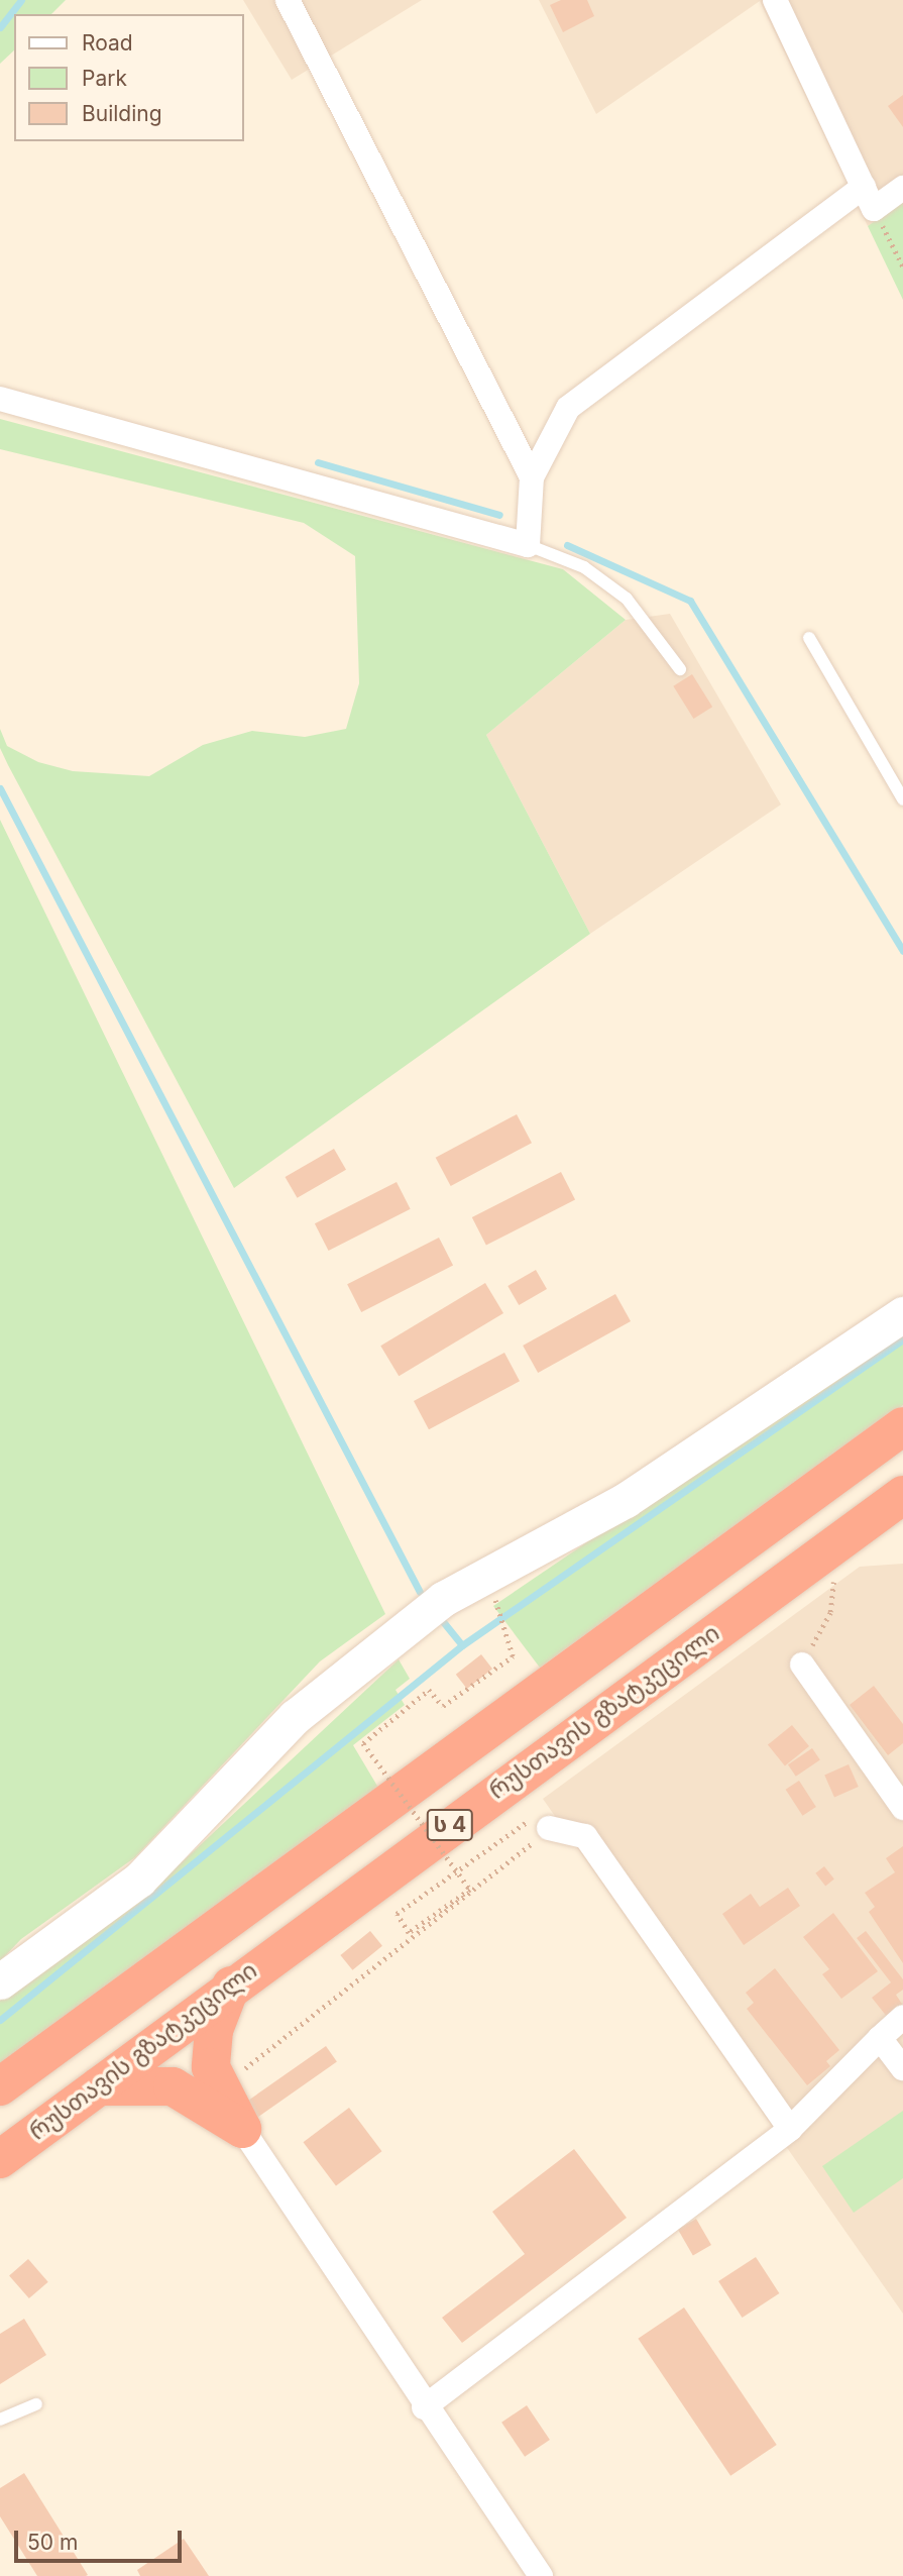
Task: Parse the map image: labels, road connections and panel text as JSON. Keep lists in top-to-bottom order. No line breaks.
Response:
{"streets":{"highway":["რუსთავის გზატკეცილი","ს 4"]},"legend":["Road","Park","Building"],"scale_bar":"50 m"}
